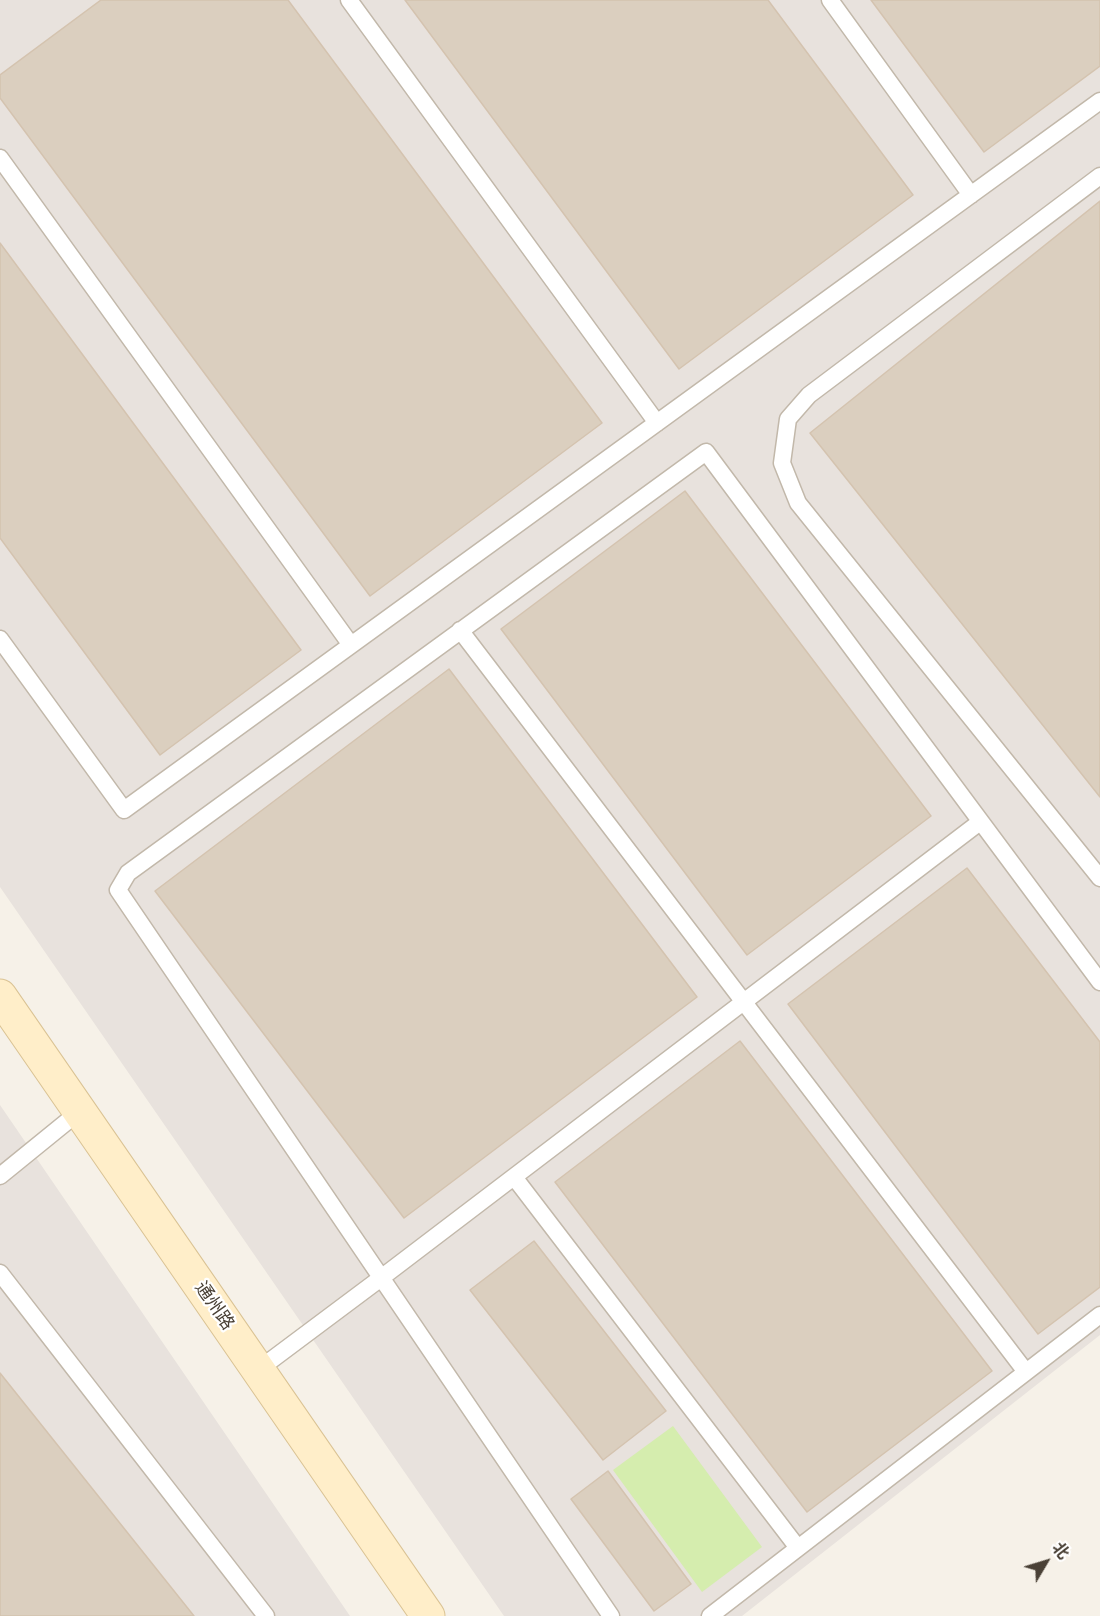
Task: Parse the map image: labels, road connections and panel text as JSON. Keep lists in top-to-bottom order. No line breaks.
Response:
{"streets":{"street":["通州路"]},"north":"top right"}
